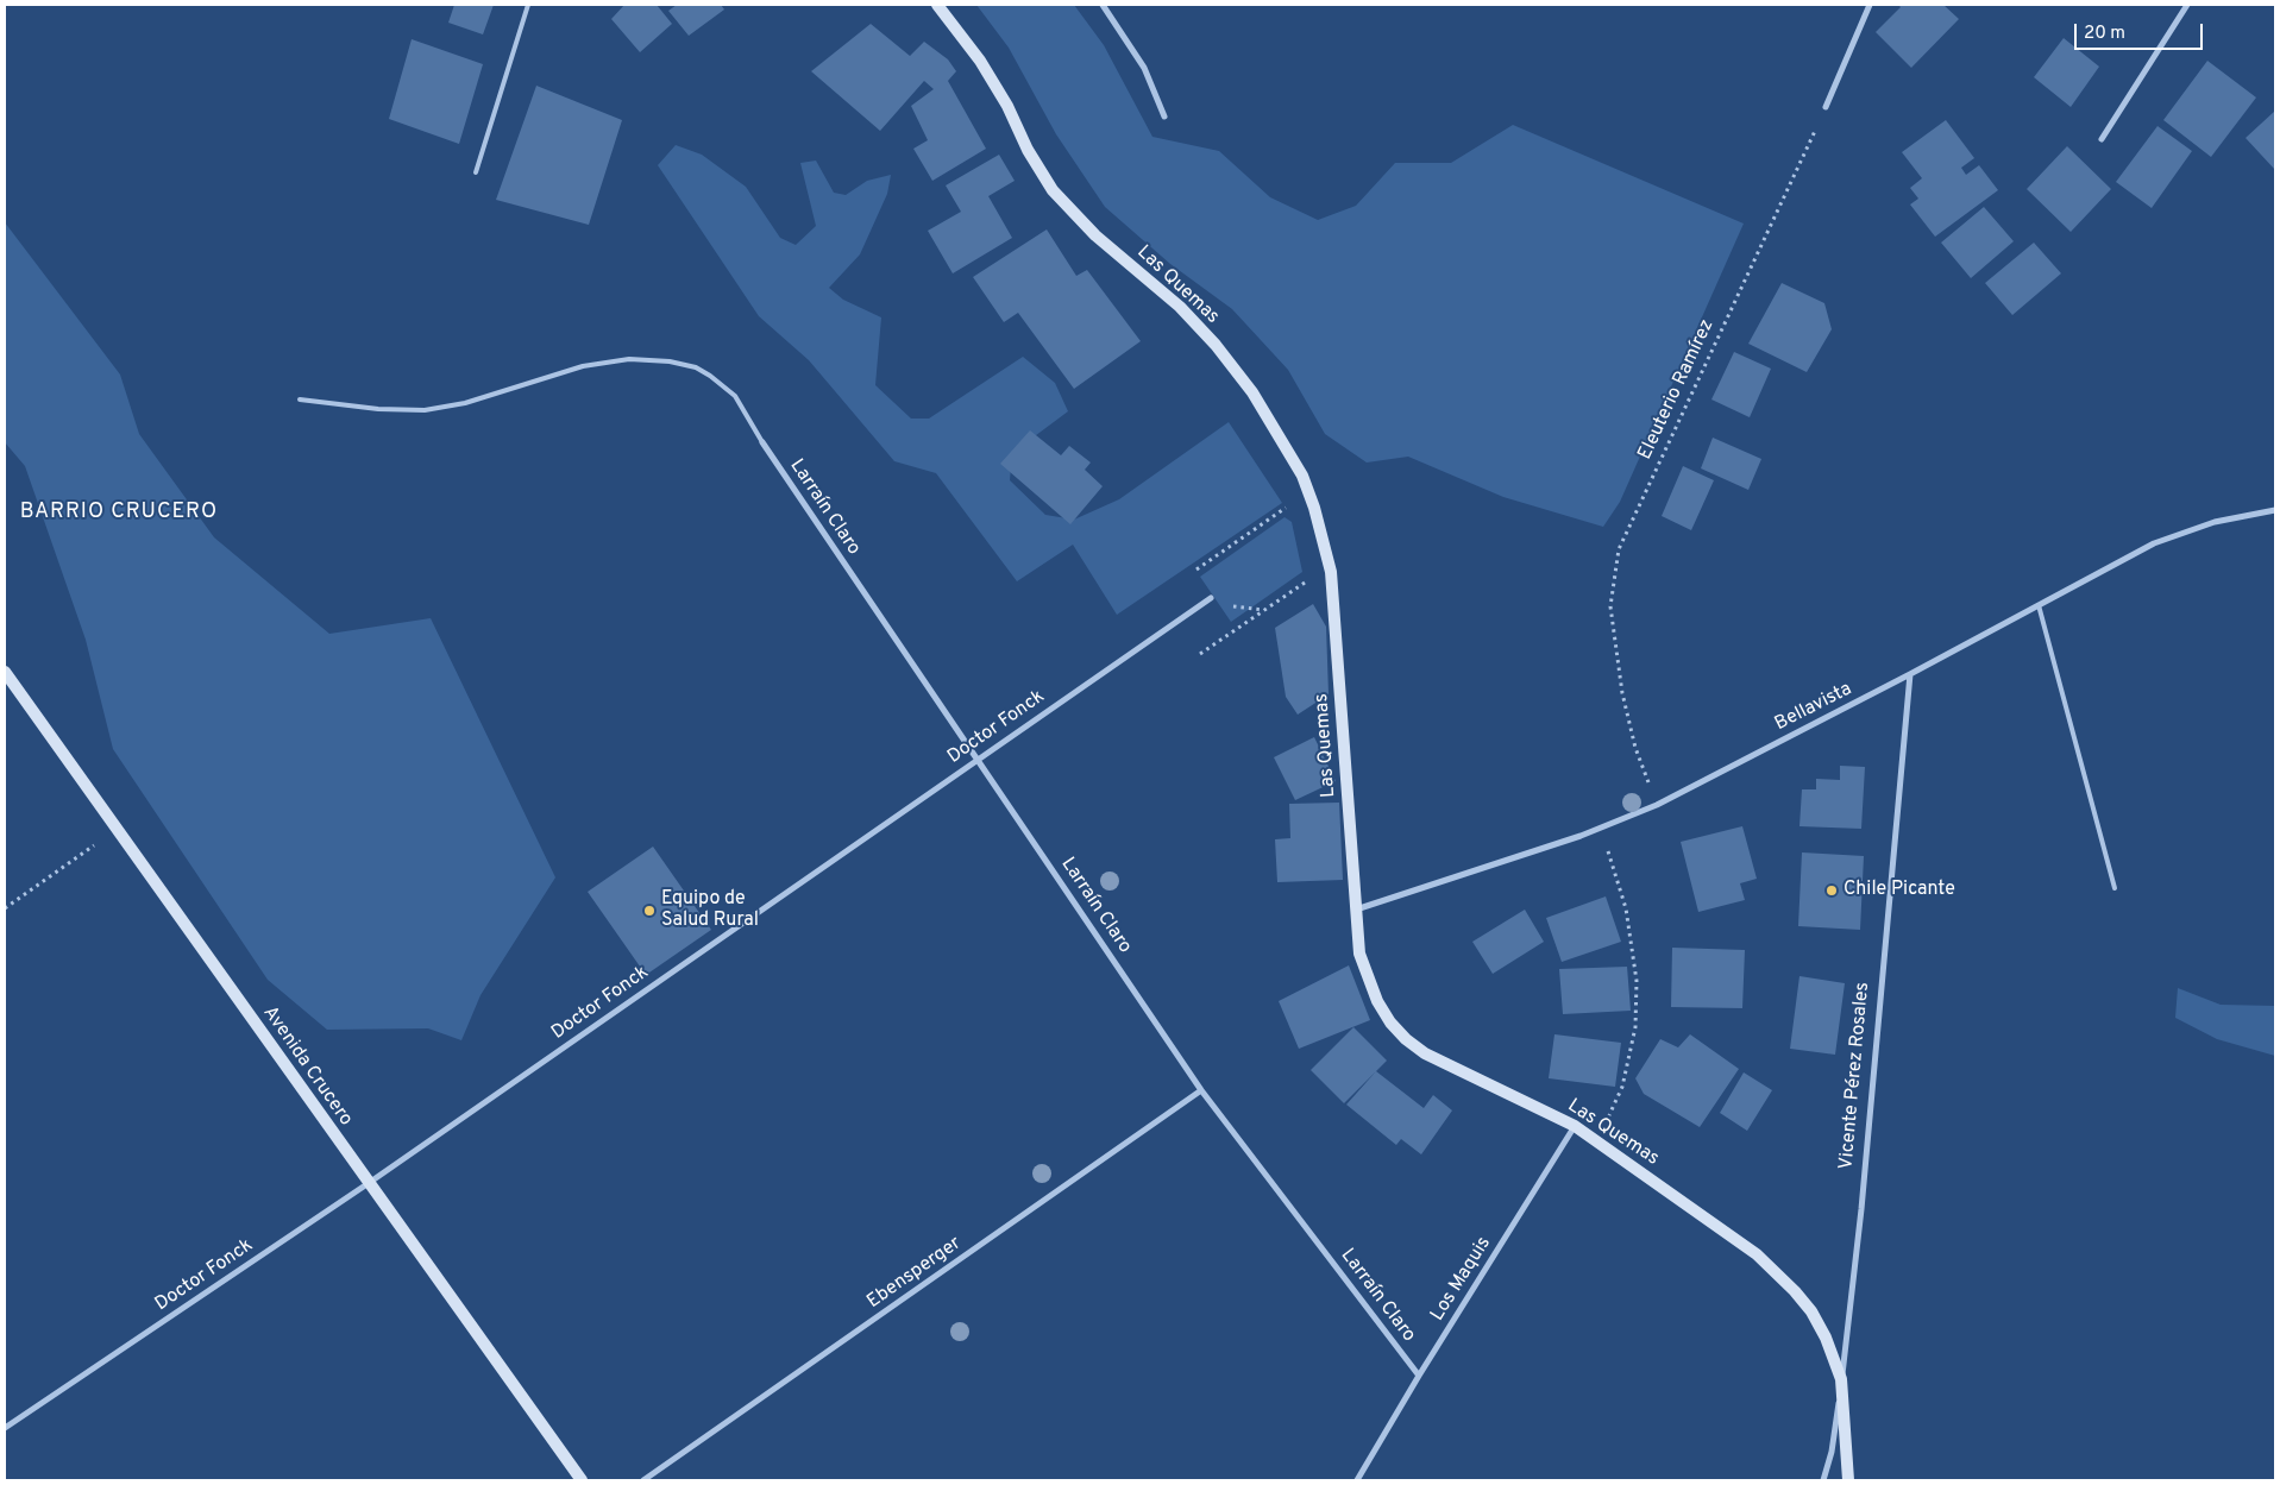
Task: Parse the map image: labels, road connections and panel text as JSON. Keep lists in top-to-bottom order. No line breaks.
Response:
{"streets":{"main road":["Las Quemas","Avenida Crucero","Vicente Pérez Rosales"],"street":["Larraín Claro","Bellavista","Doctor Fonck","Ebensperger","Los Maquis"],"path":["Eleuterio Ramírez"]},"crossings":[["Las Quemas","Bellavista"],["Las Quemas","Vicente Pérez Rosales"],["Las Quemas","Los Maquis"],["Eleuterio Ramírez","Bellavista"],["Larraín Claro","Doctor Fonck"],["Larraín Claro","Ebensperger"],["Larraín Claro","Los Maquis"],["Bellavista","Vicente Pérez Rosales"],["Doctor Fonck","Avenida Crucero"]],"districts":["BARRIO CRUCERO"],"places":["Chile Picante","Equipo de Salud Rural"],"scale_bar":"20 m"}
